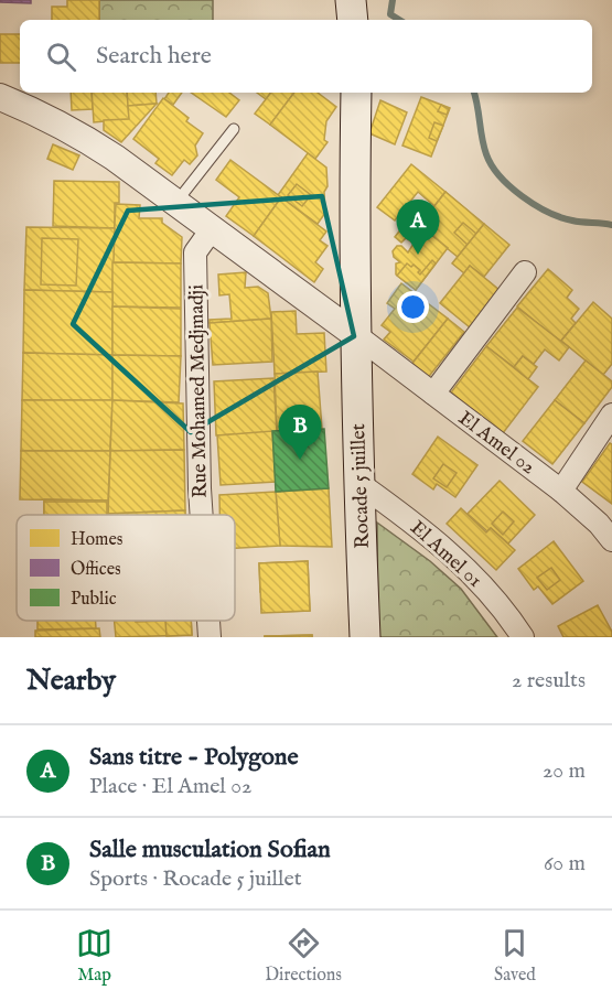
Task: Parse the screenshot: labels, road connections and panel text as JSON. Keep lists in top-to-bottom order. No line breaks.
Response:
{"streets":{"main road":["Rocade 5 juillet"],"street":["Rue Mohamed Medjmadji","El Amel 02","El Amel 01"]},"crossings":[["El Amel 02","Rocade 5 juillet"],["Rocade 5 juillet","El Amel 01"]],"legend":["Homes","Offices","Public"],"page":{"search":"Search here","pins":["A","B"],"heading":["Nearby","2 results"],"list":[{"mark":"A","name":"Sans titre - Polygone","note":"Place · El Amel 02","value":"20 m"},{"mark":"B","name":"Salle musculation Sofian","note":"Sports · Rocade 5 juillet","value":"60 m"}],"nav":["Map","Directions","Saved"]}}
